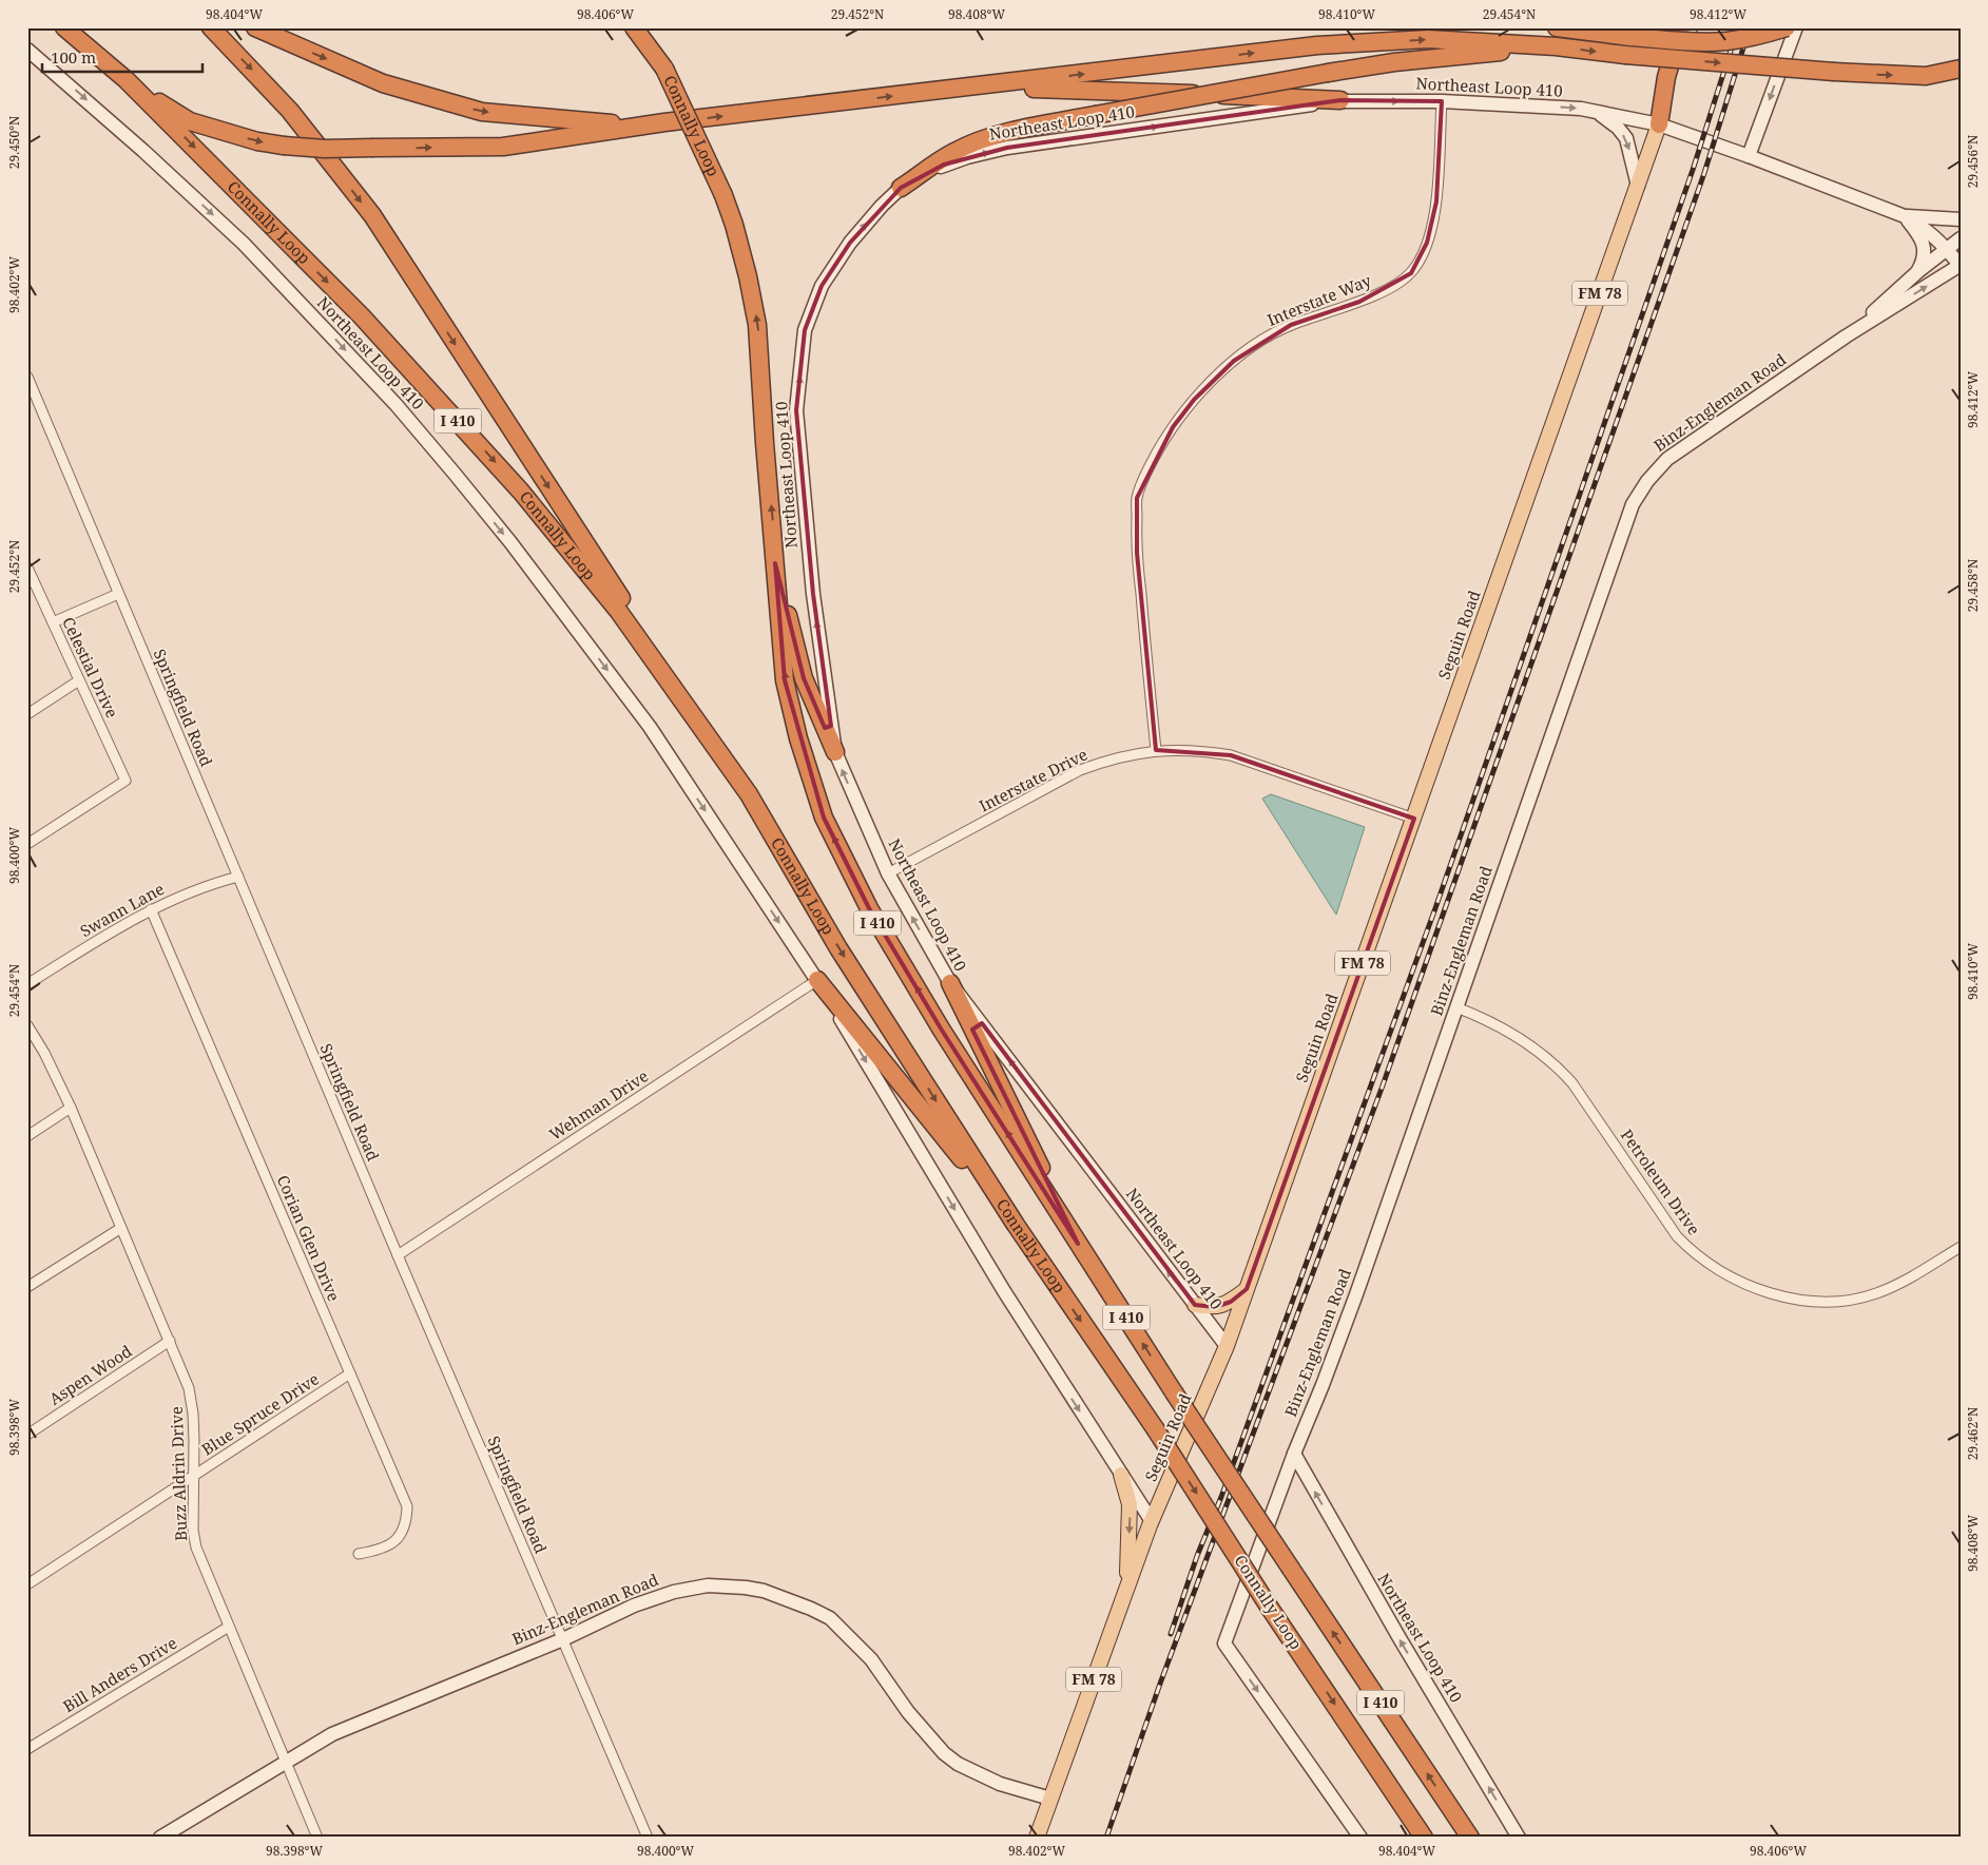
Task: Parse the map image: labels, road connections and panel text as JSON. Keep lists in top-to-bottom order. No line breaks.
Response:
{"streets":{"highway":["Connally Loop","I 410"],"main road":["Northeast Loop 410","FM 78","Binz-Engleman Road","Seguin Road"],"street":["Interstate Way","Celestial Drive","Springfield Road","Interstate Drive","Swann Lane","Wehman Drive","Petroleum Drive","Corian Glen Drive","Aspen Wood","Blue Spruce Drive","Buzz Aldrin Drive","Bill Anders Drive"]},"crossings":[["Northeast Loop 410","FM 78"],["Northeast Loop 410","Interstate Way"],["Northeast Loop 410","Binz-Engleman Road"],["Northeast Loop 410","Seguin Road"],["Northeast Loop 410","Interstate Drive"],["Northeast Loop 410","Wehman Drive"],["FM 78","Seguin Road"],["Interstate Way","Interstate Drive"],["Binz-Engleman Road","Seguin Road"],["Binz-Engleman Road","Springfield Road"],["Binz-Engleman Road","Petroleum Drive"],["Binz-Engleman Road","Buzz Aldrin Drive"],["Seguin Road","Interstate Drive"],["Springfield Road","Swann Lane"],["Springfield Road","Wehman Drive"],["Swann Lane","Corian Glen Drive"],["Corian Glen Drive","Blue Spruce Drive"],["Aspen Wood","Buzz Aldrin Drive"],["Blue Spruce Drive","Buzz Aldrin Drive"],["Buzz Aldrin Drive","Bill Anders Drive"]],"scale_bar":"100 m","coordinates":["98.404°W","98.406°W","29.452°N","98.408°W","98.410°W","29.454°N","98.412°W","29.450°N","29.456°N","98.402°W","29.458°N","98.400°W","98.398°W","29.462°N"]}
